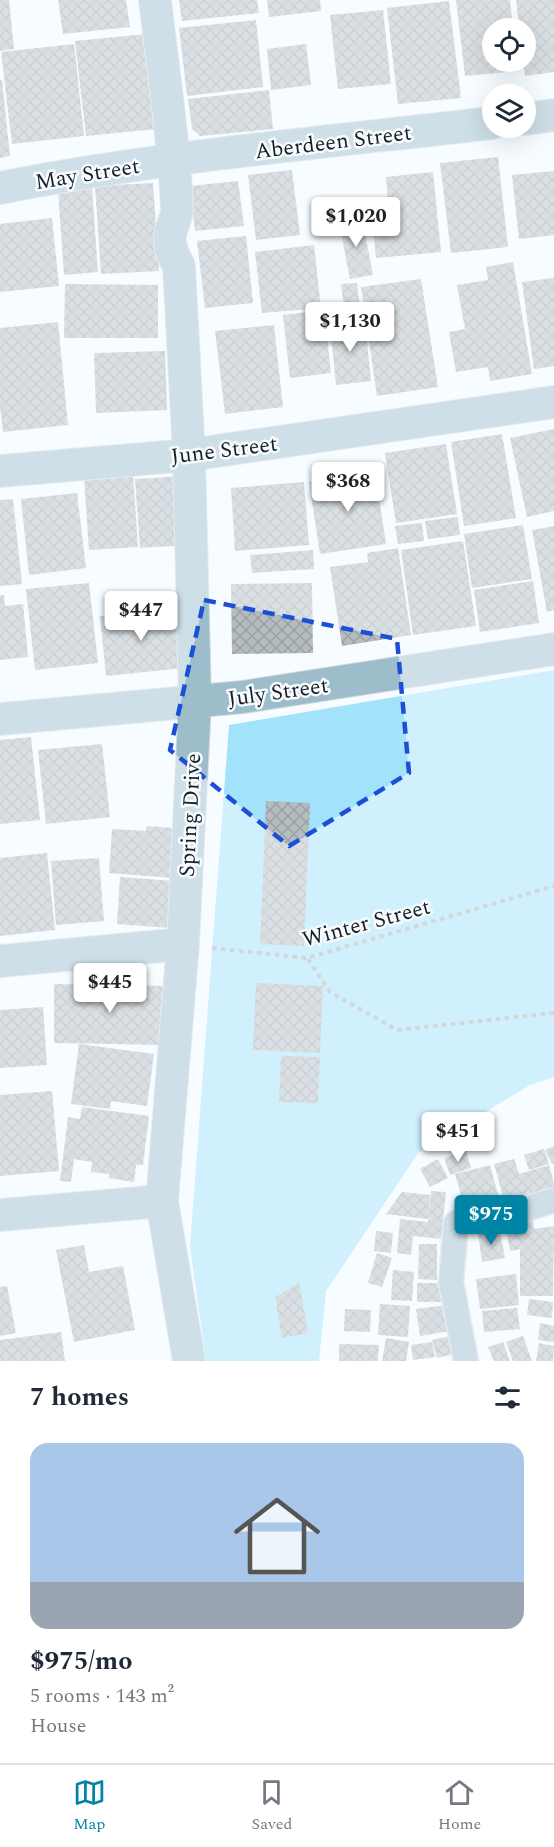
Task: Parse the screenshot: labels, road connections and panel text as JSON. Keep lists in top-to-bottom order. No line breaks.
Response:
{"streets":{"street":["Aberdeen Street","May Street","June Street","July Street","Spring Drive"],"path":["Winter Street"]},"crossings":[["Aberdeen Street","May Street"],["Aberdeen Street","Spring Drive"],["May Street","Spring Drive"],["June Street","Spring Drive"],["July Street","Spring Drive"],["Spring Drive","Winter Street"]],"page":{"price":["$1,020","$1,130","$368","$447","$445","$451","$975"],"heading":"7 homes","list":[{"name":"$975/mo","note":"5 rooms · 143 m² · House"}],"tabs":["Map","Saved","Home"]}}
